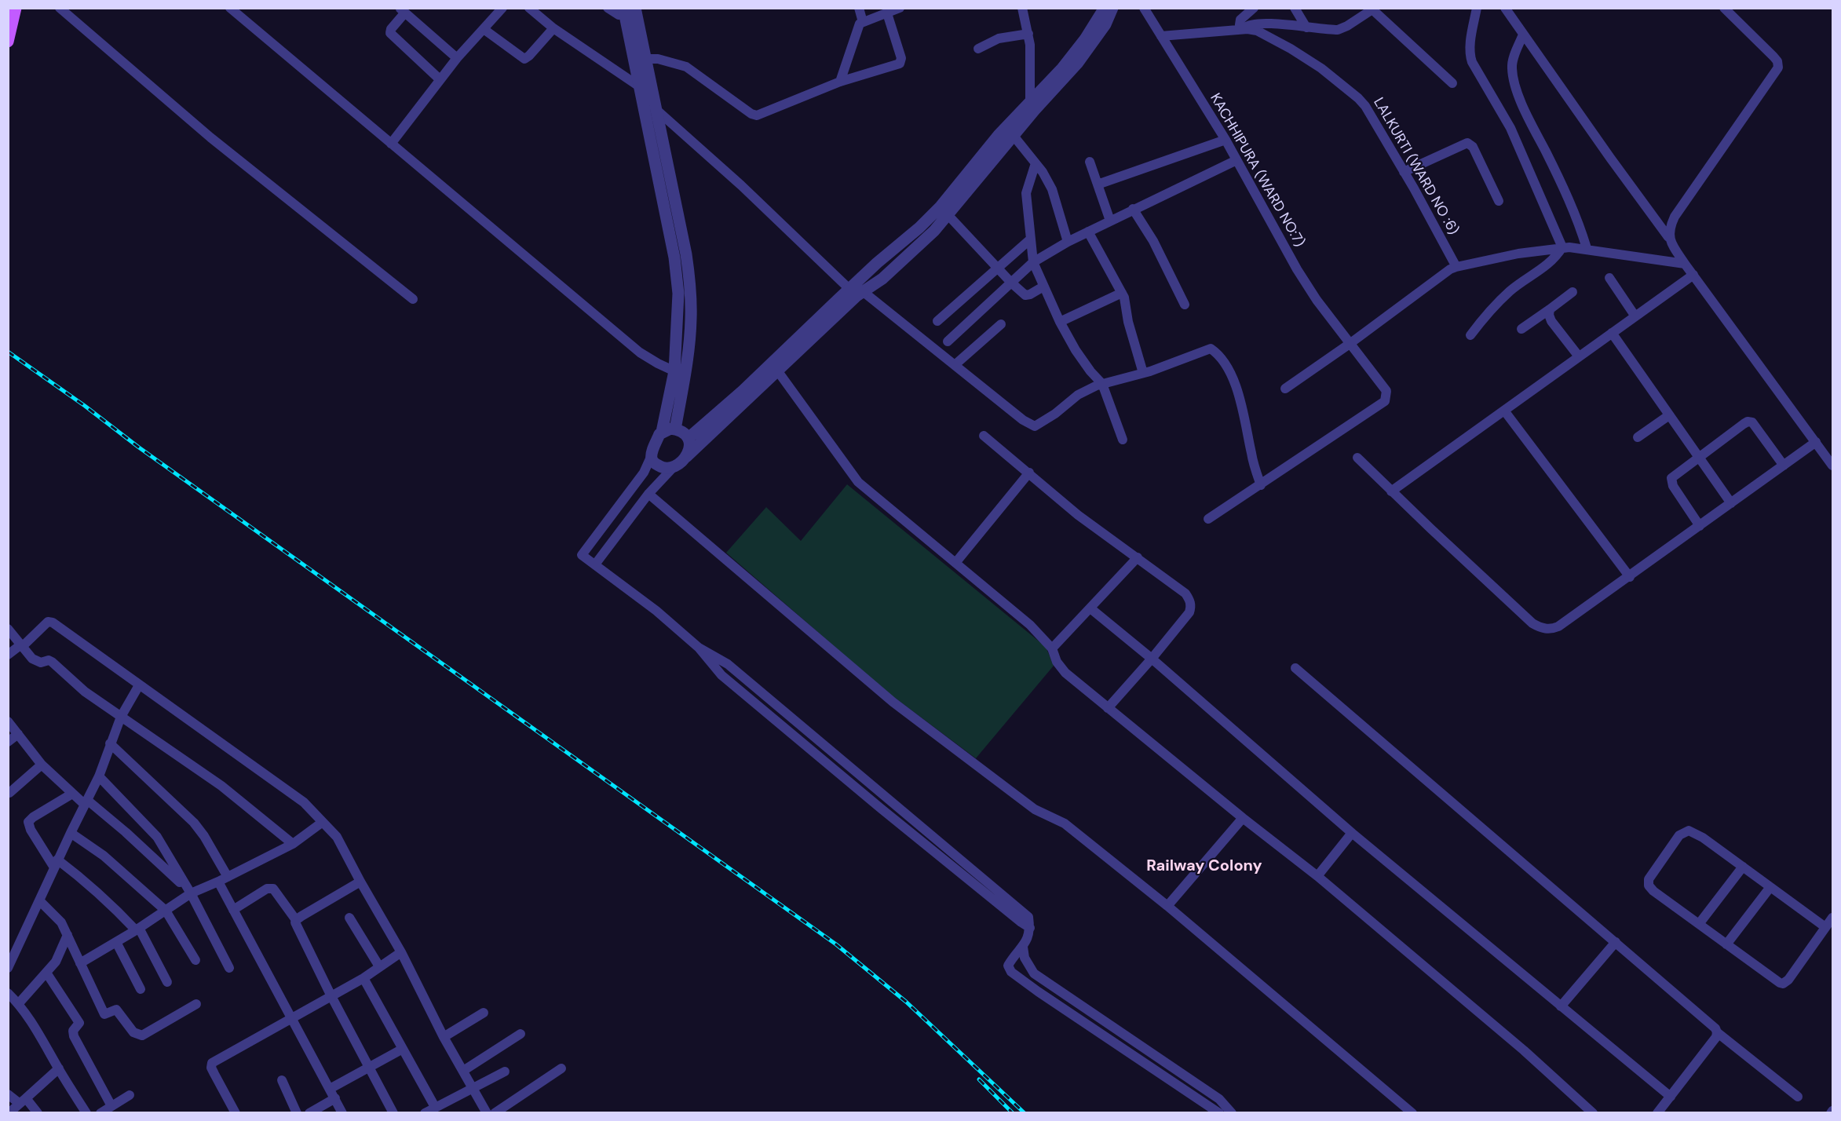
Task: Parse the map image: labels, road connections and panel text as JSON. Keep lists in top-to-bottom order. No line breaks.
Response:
{"streets":{"street":["LALKURTI (WARD NO :6)","KACHHIPURA (WARD NO:7)"]},"districts":["Railway Colony"]}
